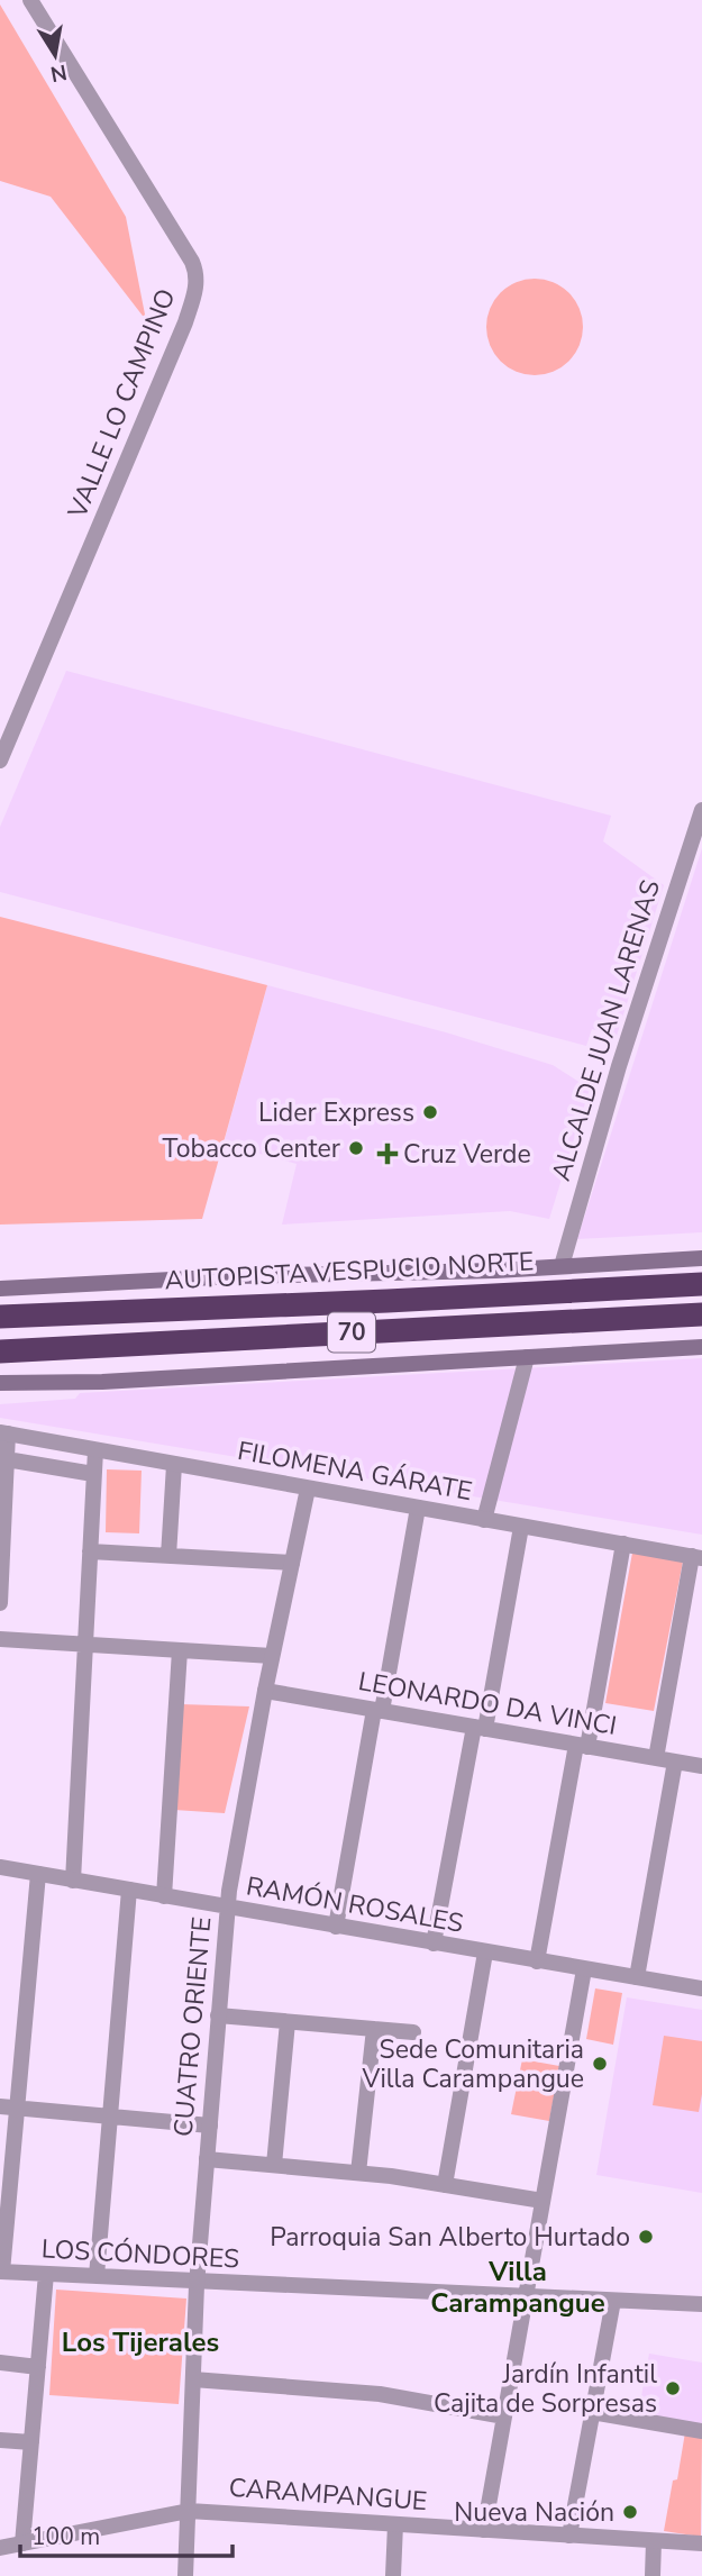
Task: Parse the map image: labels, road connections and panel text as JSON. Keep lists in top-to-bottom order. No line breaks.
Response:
{"streets":{"highway":["AUTOPISTA VESPUCIO NORTE","70"],"street":["VALLE LO CAMPINO","ALCALDE JUAN LARENAS","FILOMENA GÁRATE","LEONARDO DA VINCI","RAMÓN ROSALES","CUATRO ORIENTE","LOS CÓNDORES","CARAMPANGUE"]},"crossings":[["FILOMENA GÁRATE","CUATRO ORIENTE"],["LEONARDO DA VINCI","CUATRO ORIENTE"],["RAMÓN ROSALES","CUATRO ORIENTE"],["CUATRO ORIENTE","LOS CÓNDORES"],["CUATRO ORIENTE","CARAMPANGUE"]],"districts":["Villa Carampangue","Los Tijerales"],"places":{"other":["Lider Express","Tobacco Center","Sede Comunitaria Villa Carampangue","Parroquia San Alberto Hurtado","Jardín Infantil Cajita de Sorpresas","Nueva Nación"],"health":["Cruz Verde"]},"scale_bar":"100 m","north":"bottom"}
